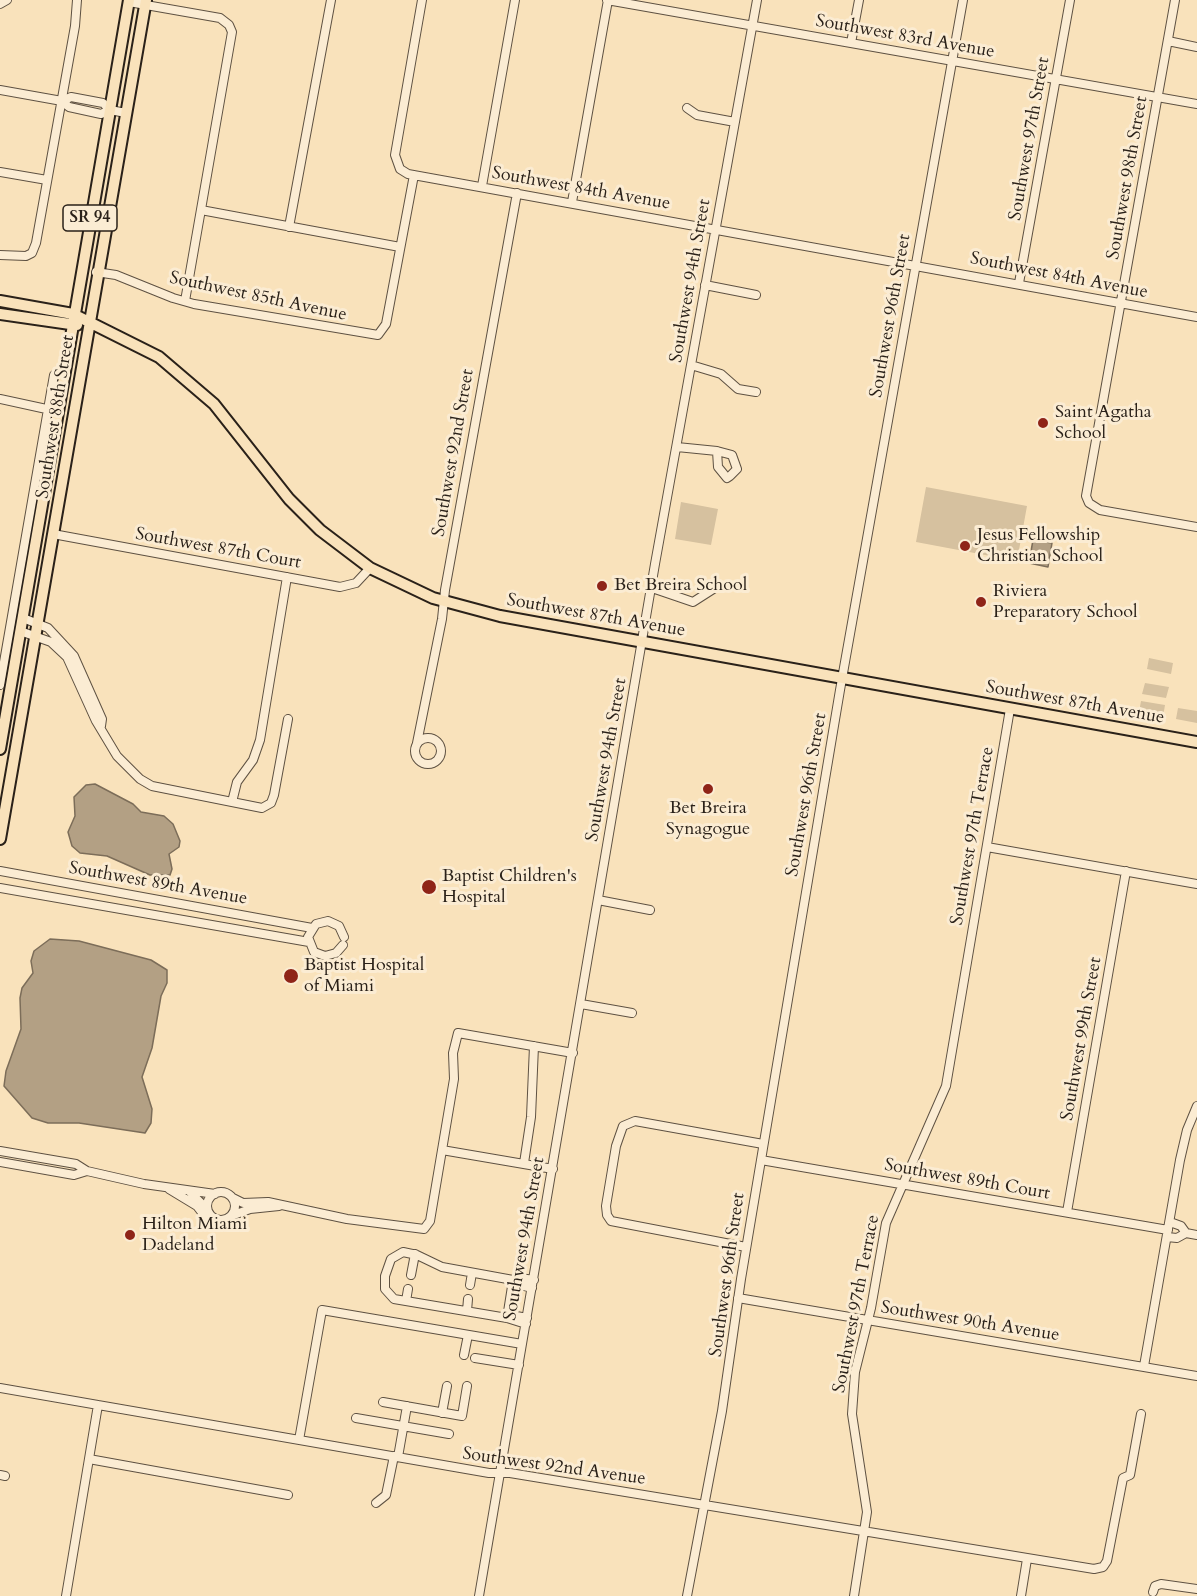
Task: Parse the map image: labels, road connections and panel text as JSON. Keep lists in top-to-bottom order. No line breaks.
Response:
{"streets":{"main road":["SR 94","Southwest 88th Street","Southwest 87th Avenue"],"street":["Southwest 83rd Avenue","Southwest 97th Street","Southwest 98th Street","Southwest 84th Avenue","Southwest 94th Street","Southwest 85th Avenue","Southwest 96th Street","Southwest 92nd Street","Southwest 87th Court","Southwest 97th Terrace","Southwest 89th Avenue","Southwest 99th Street","Southwest 89th Court","Southwest 90th Avenue","Southwest 92nd Avenue"]},"crossings":[["Southwest 83rd Avenue","Southwest 97th Street"],["Southwest 83rd Avenue","Southwest 98th Street"],["Southwest 83rd Avenue","Southwest 94th Street"],["Southwest 83rd Avenue","Southwest 96th Street"],["Southwest 97th Street","Southwest 84th Avenue"],["Southwest 98th Street","Southwest 84th Avenue"],["Southwest 84th Avenue","Southwest 94th Street"],["Southwest 84th Avenue","Southwest 96th Street"],["Southwest 84th Avenue","Southwest 92nd Street"],["Southwest 94th Street","Southwest 87th Avenue"],["Southwest 94th Street","Southwest 92nd Avenue"],["Southwest 85th Avenue","Southwest 88th Street"],["Southwest 96th Street","Southwest 87th Avenue"],["Southwest 96th Street","Southwest 89th Court"],["Southwest 96th Street","Southwest 90th Avenue"],["Southwest 96th Street","Southwest 92nd Avenue"],["Southwest 88th Street","Southwest 87th Court"],["Southwest 88th Street","Southwest 87th Avenue"],["Southwest 92nd Street","Southwest 87th Avenue"],["Southwest 87th Court","Southwest 87th Avenue"],["Southwest 87th Avenue","Southwest 97th Terrace"],["Southwest 97th Terrace","Southwest 89th Court"],["Southwest 97th Terrace","Southwest 90th Avenue"],["Southwest 97th Terrace","Southwest 92nd Avenue"],["Southwest 99th Street","Southwest 89th Court"]],"places":["Saint Agatha School","Jesus Fellowship Christian School","Bet Breira School","Riviera Preparatory School","Bet Breira Synagogue","Baptist Children's Hospital","Baptist Hospital of Miami","Hilton Miami Dadeland"]}
